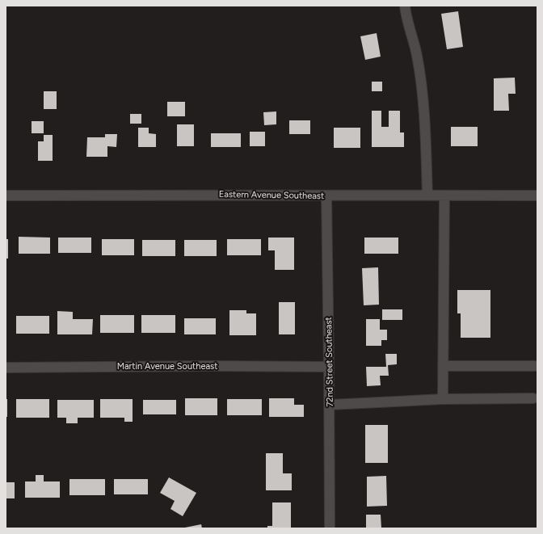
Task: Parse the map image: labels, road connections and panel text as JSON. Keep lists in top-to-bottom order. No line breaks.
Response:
{"streets":{"street":["Eastern Avenue Southeast","72nd Street Southeast","Martin Avenue Southeast"]},"crossings":[["Eastern Avenue Southeast","72nd Street Southeast"],["72nd Street Southeast","Martin Avenue Southeast"]]}
